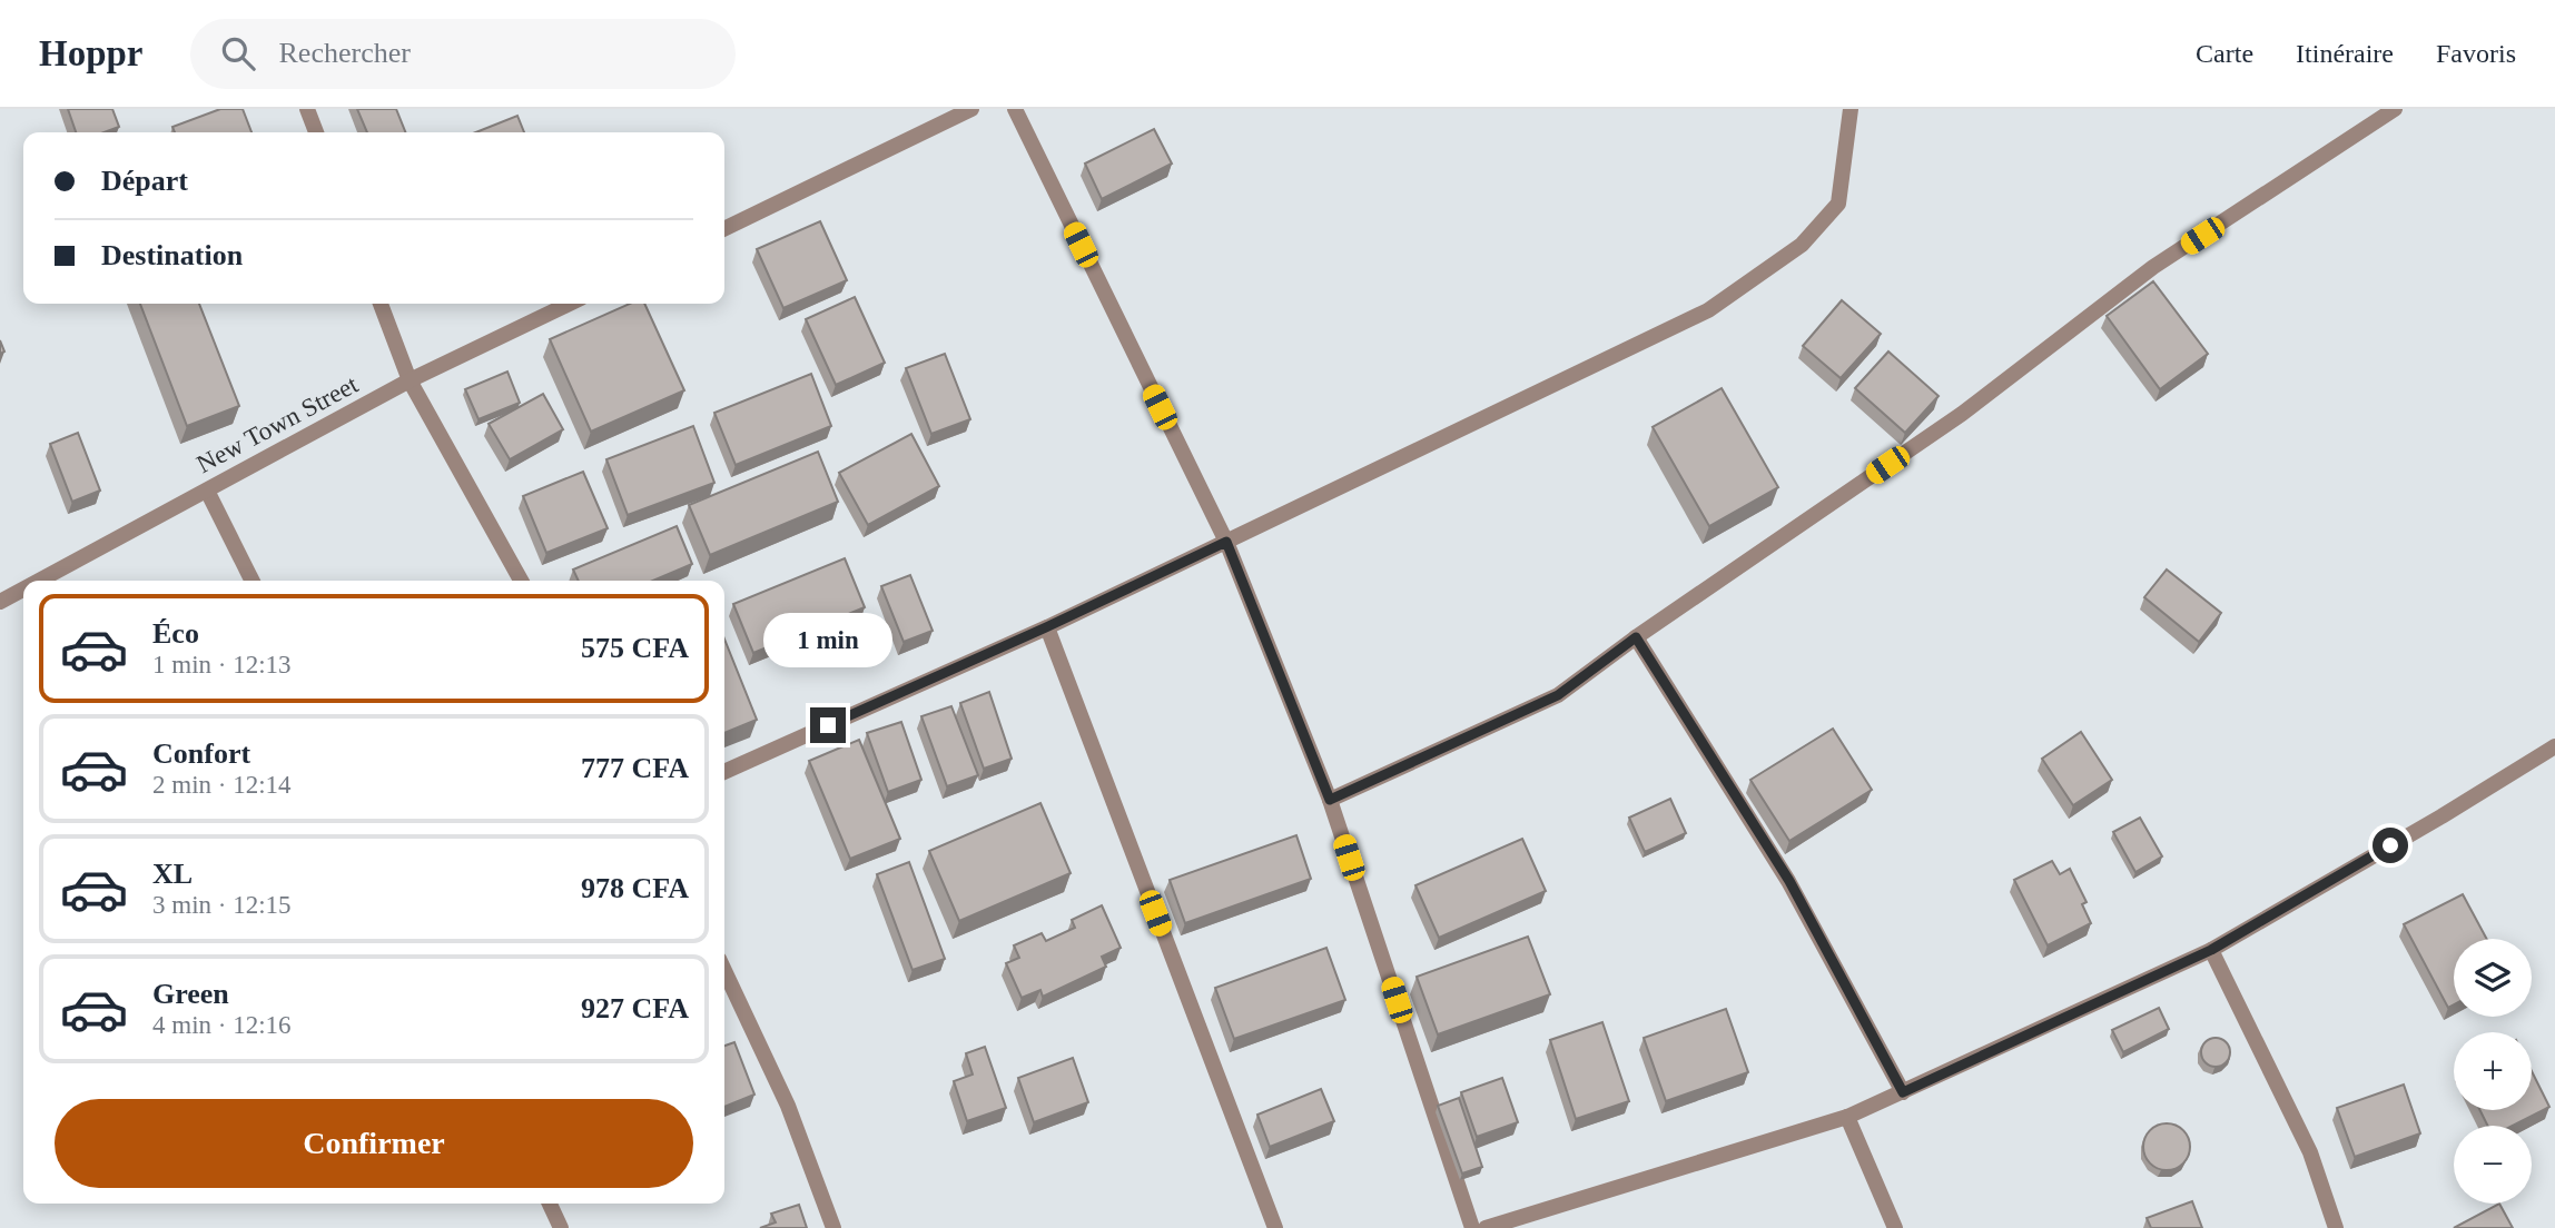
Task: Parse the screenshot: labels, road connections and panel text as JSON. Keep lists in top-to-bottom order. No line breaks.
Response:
{"streets":{"street":["New Town Street"]},"page":{"header":"Hoppr","search":"Rechercher","nav":["Carte","Itinéraire","Favoris"],"banner":["Départ","Destination"],"list":[{"name":"Éco","note":"1 min · 12:13","value":"575 CFA"},{"name":"Confort","note":"2 min · 12:14","value":"777 CFA"},{"name":"XL","note":"3 min · 12:15","value":"978 CFA"},{"name":"Green","note":"4 min · 12:16","value":"927 CFA"}],"bubble":"1 min","map_buttons":["+","−"],"buttons":"Confirmer"}}
